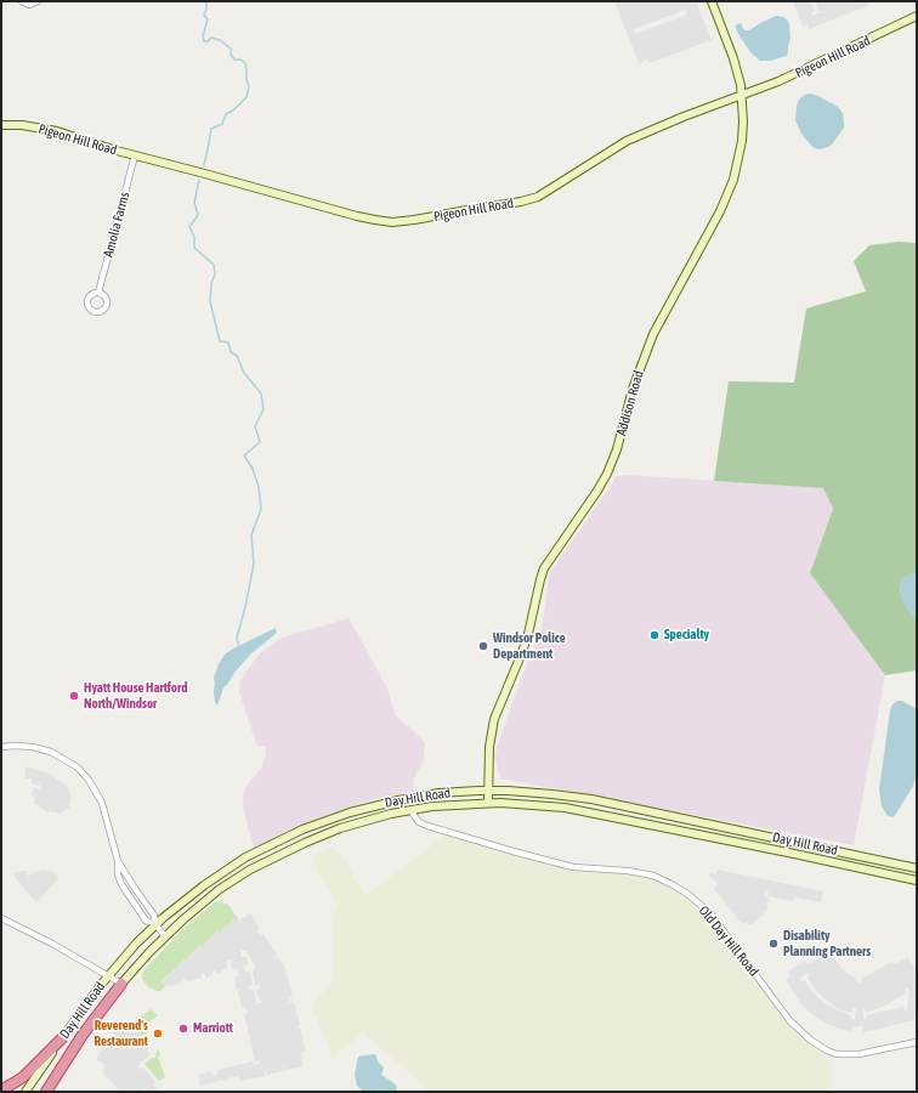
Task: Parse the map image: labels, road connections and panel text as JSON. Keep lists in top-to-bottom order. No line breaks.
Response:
{"streets":{"main road":["Pigeon Hill Road","Addison Road","Day Hill Road"],"street":["Amolia Farms","Old Day Hill Road"]},"crossings":[["Pigeon Hill Road","Amolia Farms"],["Pigeon Hill Road","Addison Road"],["Addison Road","Day Hill Road"],["Day Hill Road","Old Day Hill Road"]],"places":["Specialty","Windsor Police Department","Hyatt House Hartford North/Windsor","Disability Planning Partners","Marriott","Reverend's Restaurant"]}
